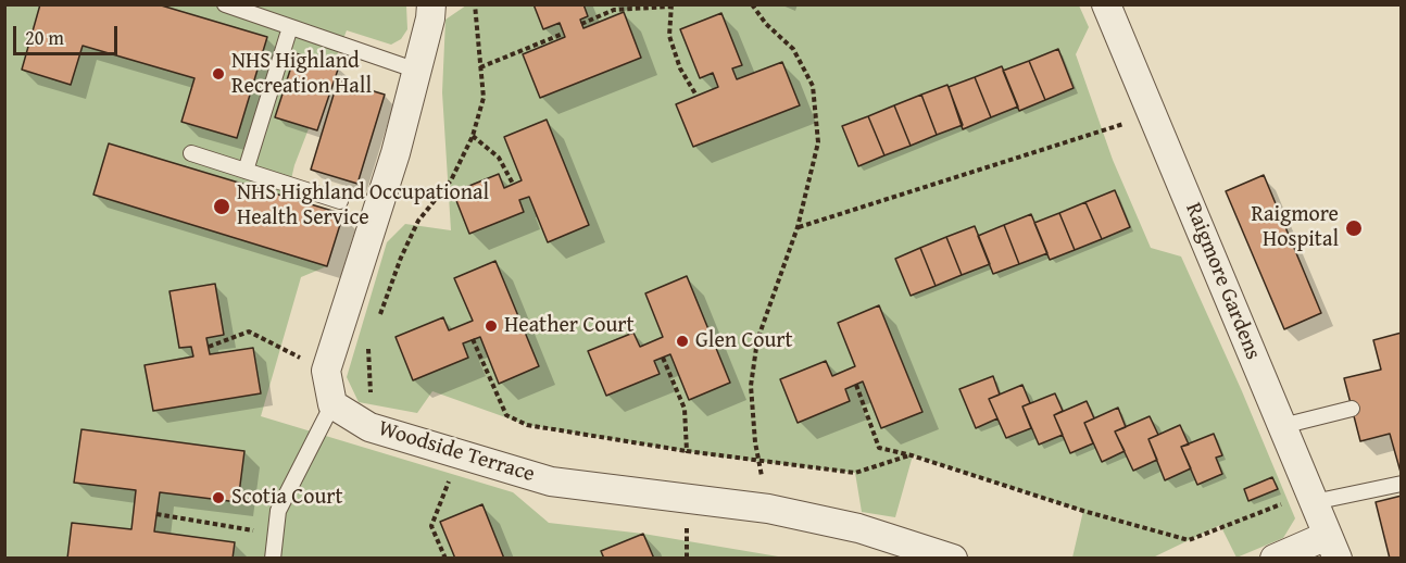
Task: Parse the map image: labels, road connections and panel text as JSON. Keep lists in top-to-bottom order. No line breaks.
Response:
{"streets":{"street":["Raigmore Gardens","Woodside Terrace"]},"places":["NHS Highland Recreation Hall","NHS Highland Occupational Health Service","Raigmore Hospital","Heather Court","Glen Court","Scotia Court"],"scale_bar":"20 m"}
